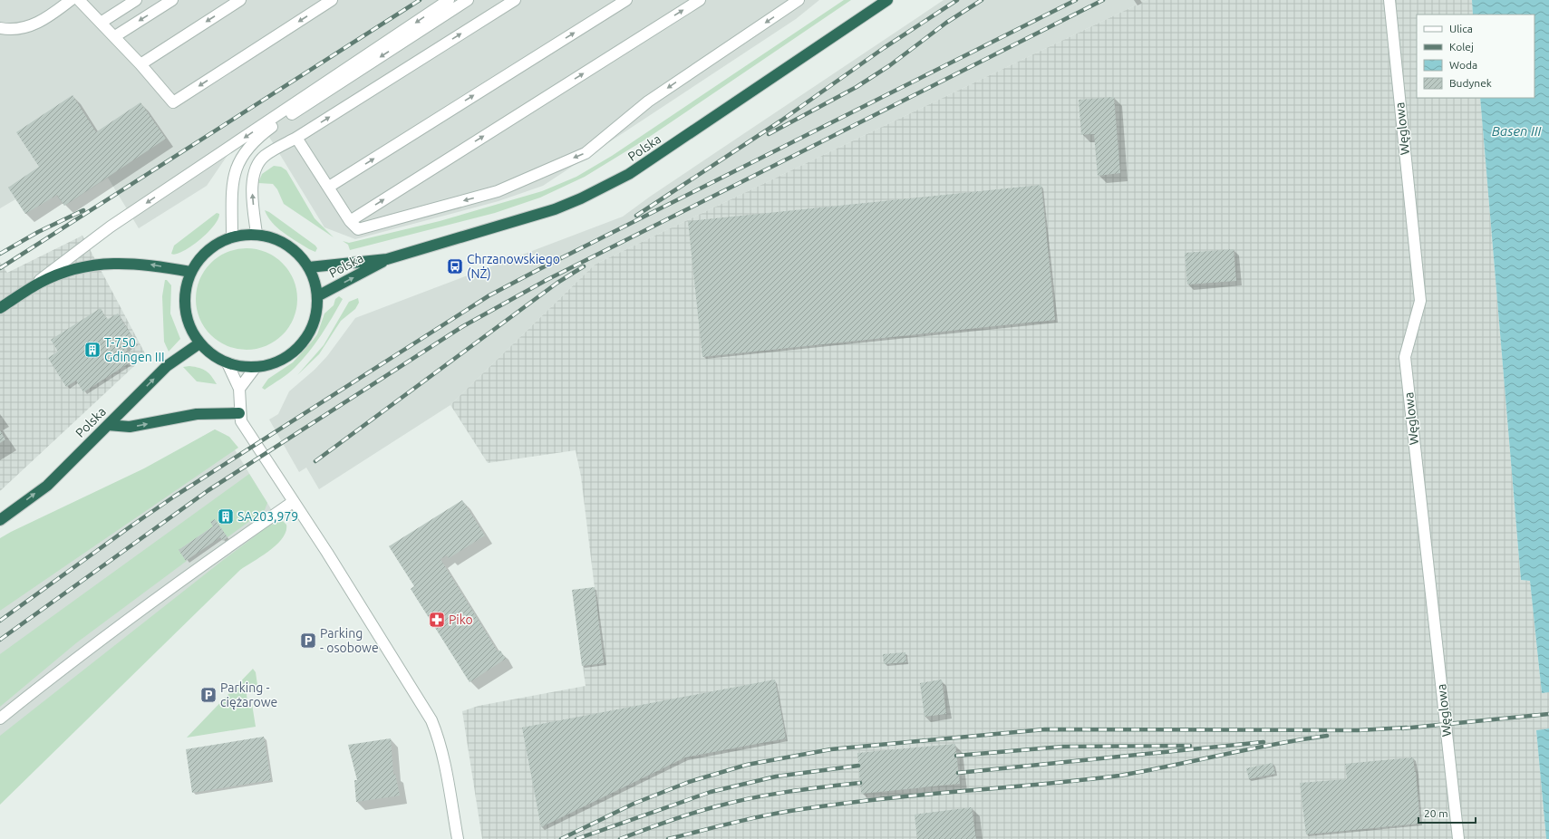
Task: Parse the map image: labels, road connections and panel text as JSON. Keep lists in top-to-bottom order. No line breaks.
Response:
{"streets":{"highway":["Polska"],"street":["Węglowa"]},"water":["Basen III"],"places":{"bus stop":["Chrzanowskiego (NŻ)"],"building":["T-750 Gdingen III","SA203,979"],"pharmacy":["Piko"],"parking":["Parking - osobowe","Parking - ciężarowe"]},"legend":["Ulica","Kolej","Woda","Budynek"],"scale_bar":"20 m"}
